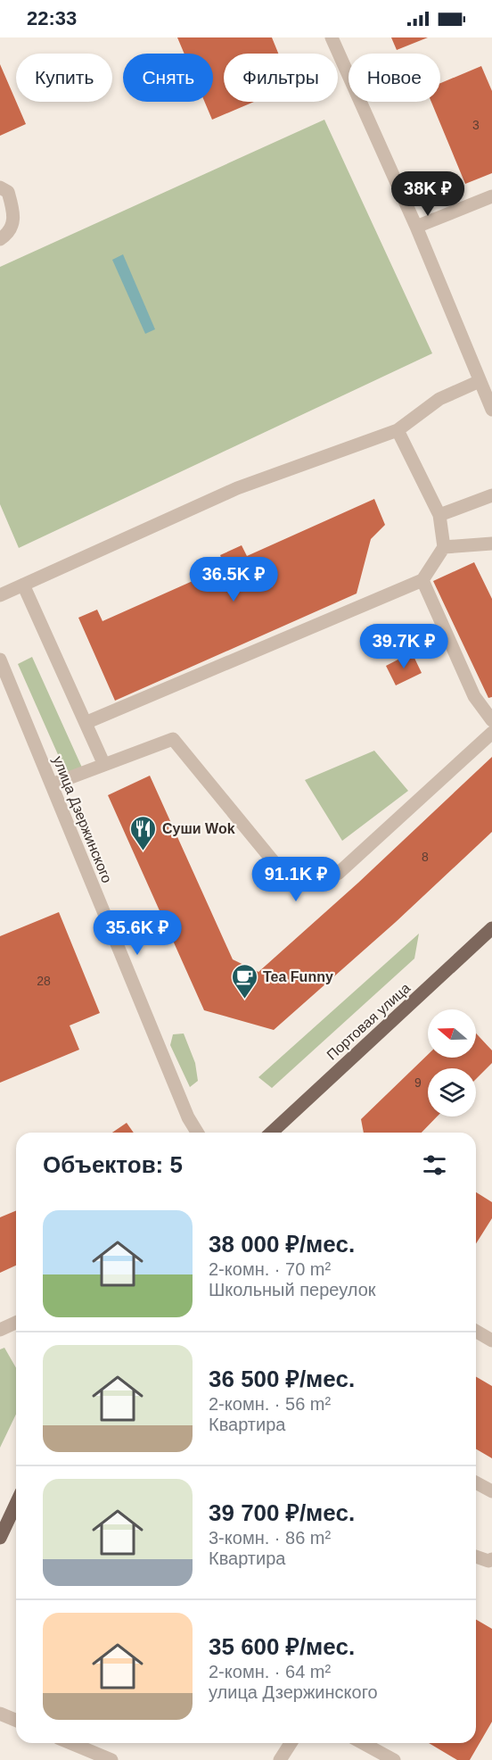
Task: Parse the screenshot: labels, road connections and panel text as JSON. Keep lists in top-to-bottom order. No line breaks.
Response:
{"streets":{"main road":["Портовая улица"],"street":["улица Дзержинского"]},"places":{"restaurant":["Суши Wok"],"cafe":["Tea Funny"]},"house_numbers":["3","8","28","9"],"north":"left","page":{"status":"22:33","chip":["Купить","Снять","Фильтры","Новое"],"price":["38K ₽","36.5K ₽","39.7K ₽","91.1K ₽","35.6K ₽"],"heading":"Объектов: 5","list":[{"name":"38 000 ₽/мес.","note":"2-комн. · 70 m² · Школьный переулок"},{"name":"36 500 ₽/мес.","note":"2-комн. · 56 m² · Квартира"},{"name":"39 700 ₽/мес.","note":"3-комн. · 86 m² · Квартира"},{"name":"35 600 ₽/мес.","note":"2-комн. · 64 m² · улица Дзержинского"}]}}
